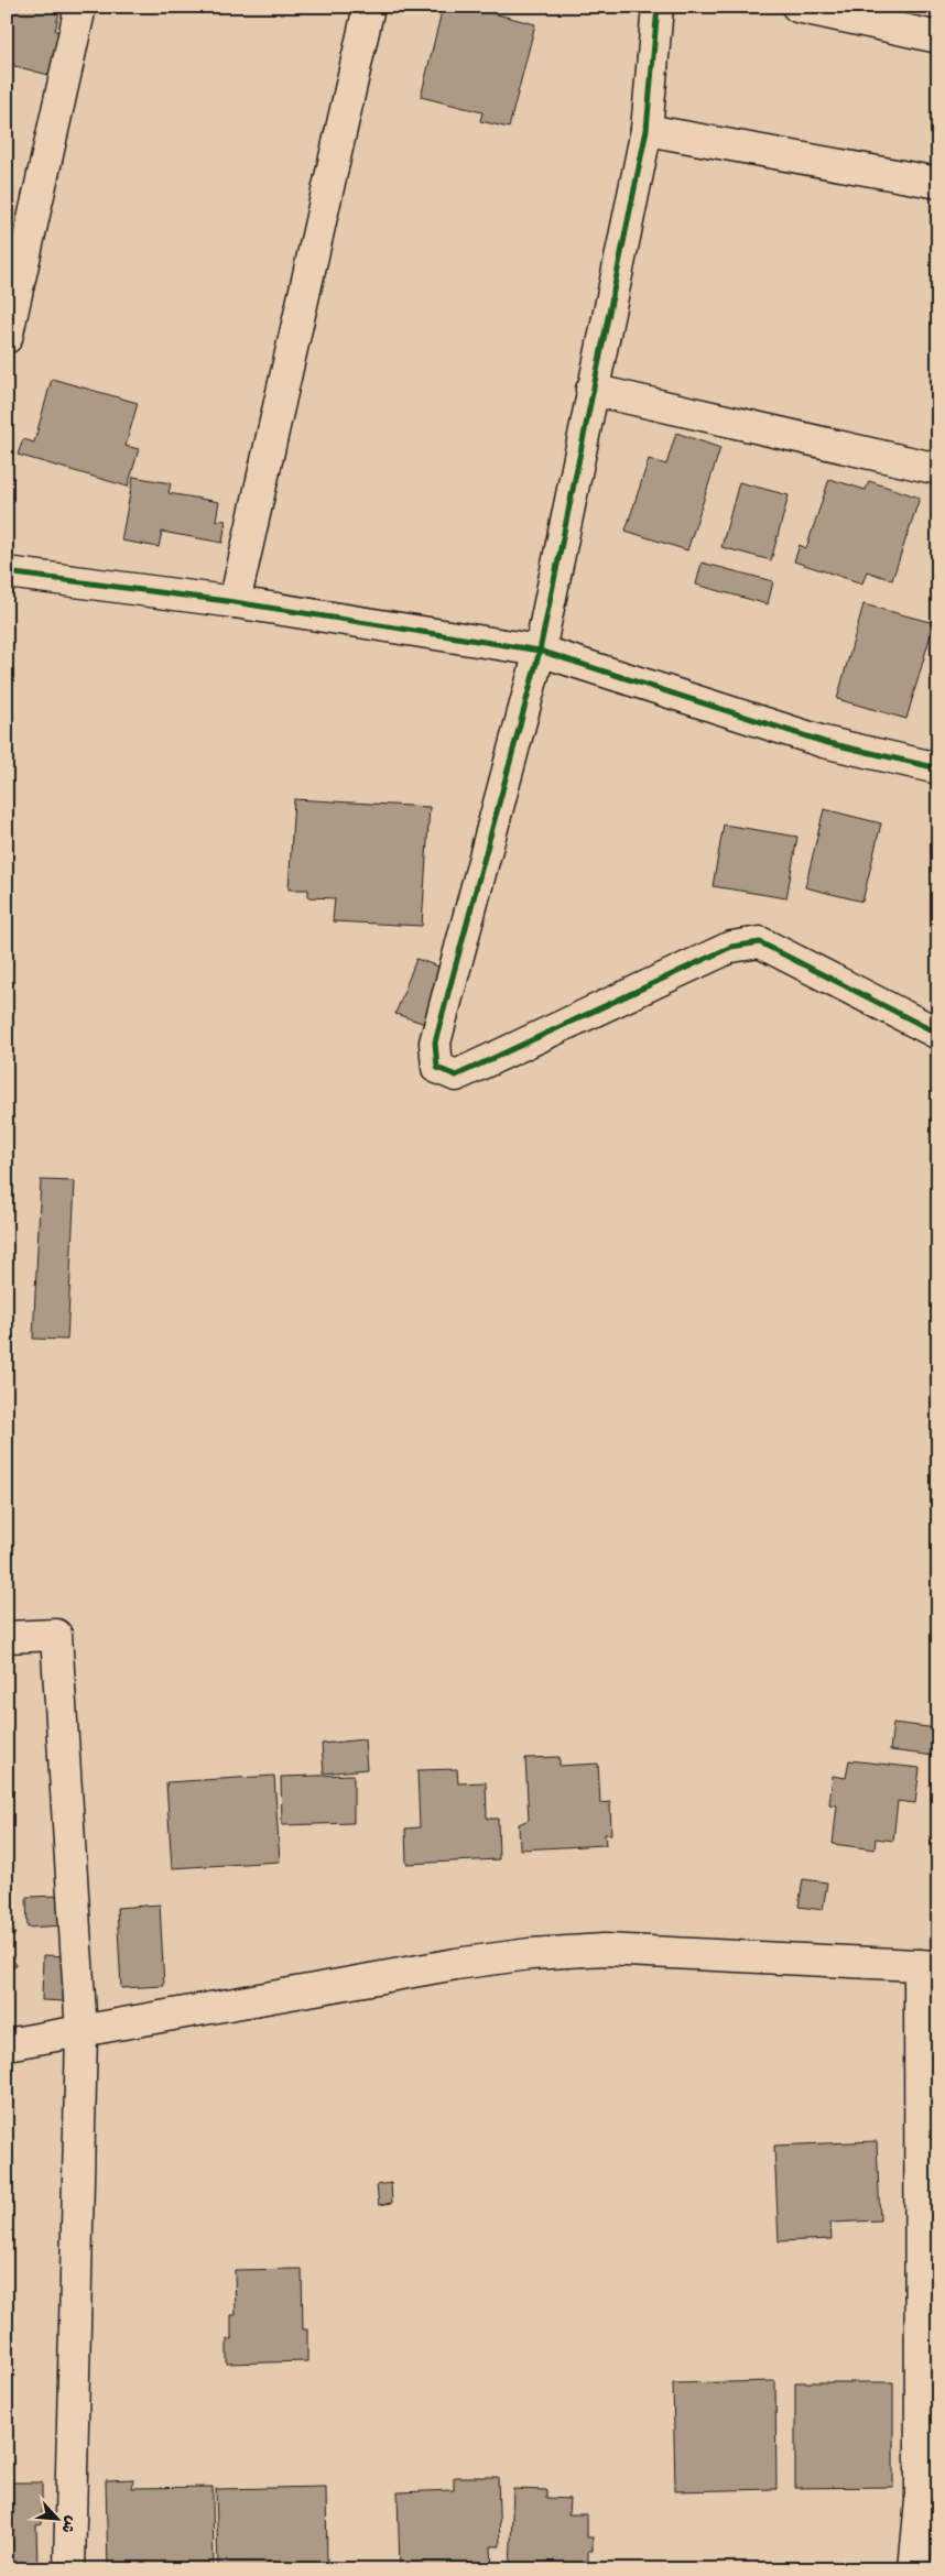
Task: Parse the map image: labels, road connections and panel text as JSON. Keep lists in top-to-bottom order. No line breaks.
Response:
{"north":"bottom right"}
